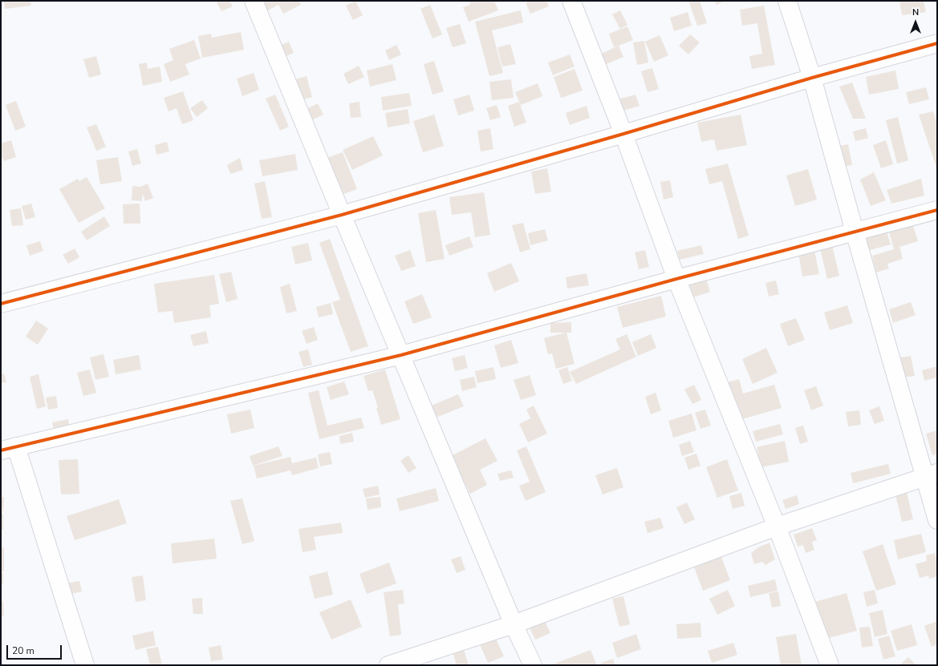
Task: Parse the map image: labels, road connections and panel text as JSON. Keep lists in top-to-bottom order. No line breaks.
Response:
{"scale_bar":"20 m","north":"top"}
